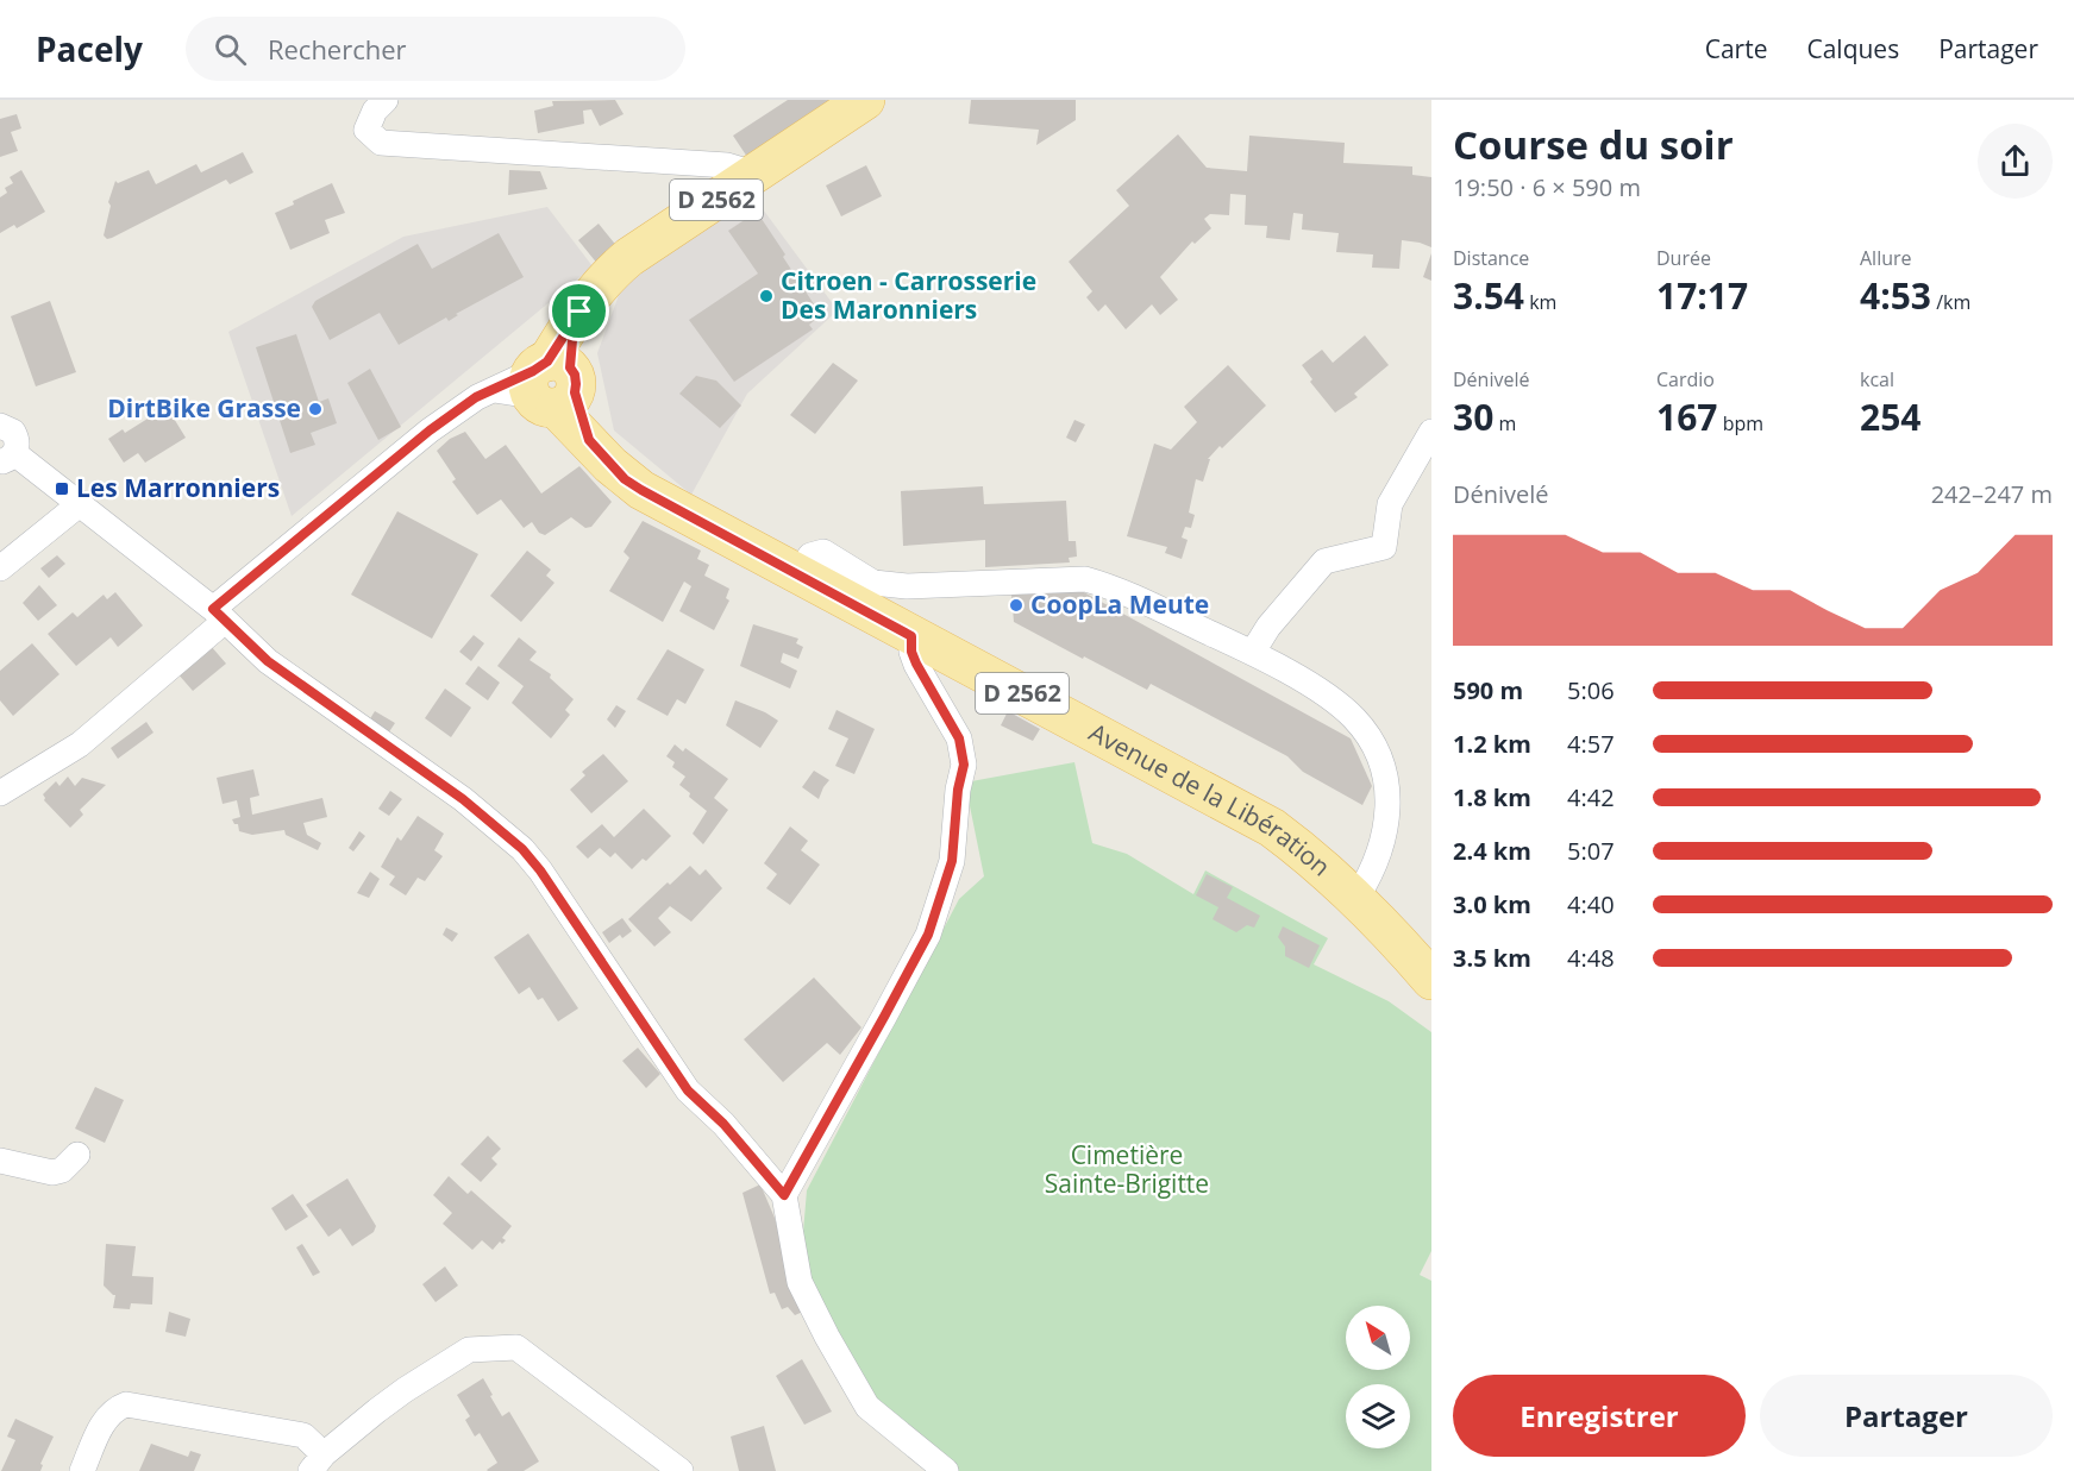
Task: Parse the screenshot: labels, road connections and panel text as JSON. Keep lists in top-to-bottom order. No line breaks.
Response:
{"streets":{"main road":["D 2562","Avenue de la Libération"]},"parks":["Cimetière Sainte-Brigitte"],"places":{"other":["Citroen - Carrosserie Des Maronniers","DirtBike Grasse","CoopLa Meute"],"transit":["Les Marronniers"]},"north":"top left","page":{"header":"Pacely","search":"Rechercher","nav":["Carte","Calques","Partager"],"heading":["Course du soir","19:50 · 6 × 590 m"],"stats":[["Distance","3.54 km"],["Durée","17:17"],["Allure","4:53 /km"],["Dénivelé","30 m"],["Cardio","167 bpm"],["kcal","254"]],"chart":["Dénivelé","242–247 m"],"list":[{"name":"590 m","note":"5:06"},{"name":"1.2 km","note":"4:57"},{"name":"1.8 km","note":"4:42"},{"name":"2.4 km","note":"5:07"},{"name":"3.0 km","note":"4:40"},{"name":"3.5 km","note":"4:48"}],"buttons":["Enregistrer","Partager"]}}
